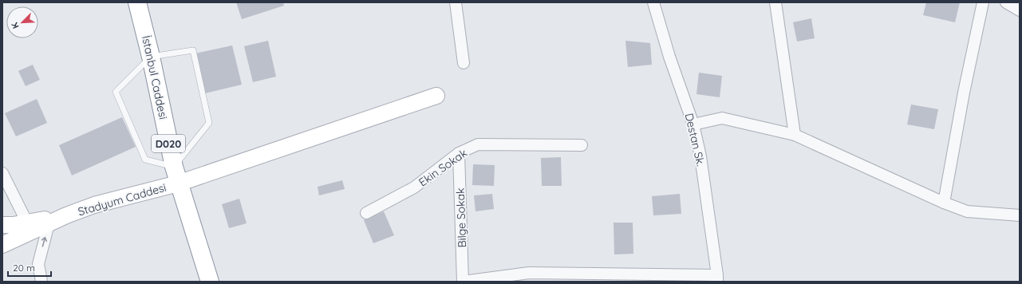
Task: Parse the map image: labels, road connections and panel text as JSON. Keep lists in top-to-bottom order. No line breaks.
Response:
{"streets":{"highway":["İstanbul Caddesi","D020"],"street":["Destan Sk.","Ekin Sokak","Stadyum Caddesi","Bilge Sokak"]},"crossings":[["İstanbul Caddesi","Stadyum Caddesi"],["Ekin Sokak","Bilge Sokak"]],"scale_bar":"20 m","north":"bottom left"}
